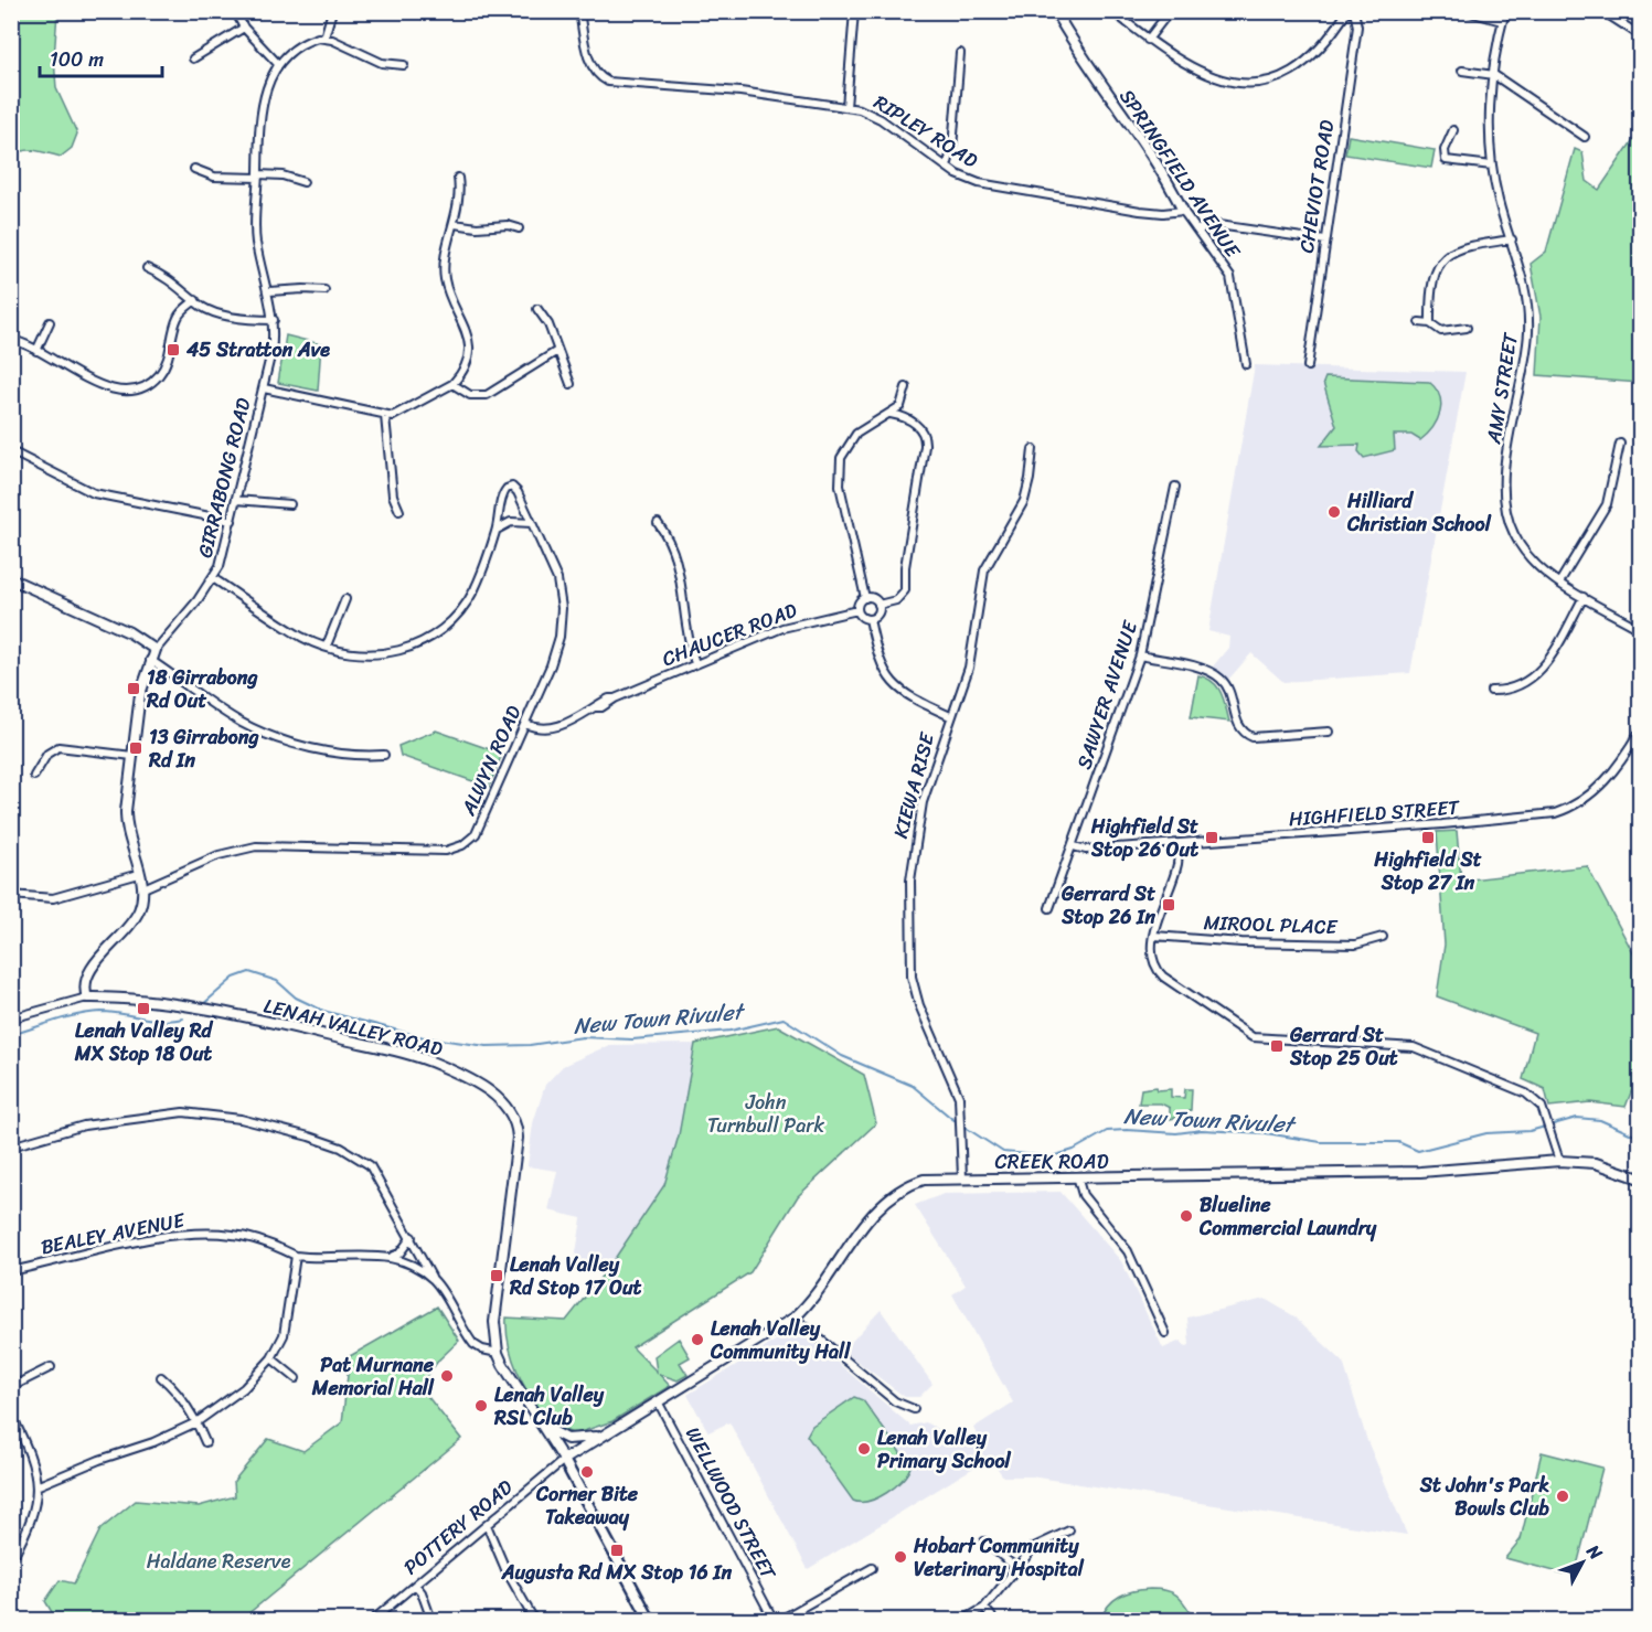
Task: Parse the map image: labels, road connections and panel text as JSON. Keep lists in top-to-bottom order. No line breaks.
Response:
{"streets":{"street":["RIPLEY ROAD","SPRINGFIELD AVENUE","CHEVIOT ROAD","AMY STREET","GIRRABONG ROAD","CHAUCER ROAD","SAWYER AVENUE","ALWYN ROAD","KIEWA RISE","HIGHFIELD STREET","MIROOL PLACE","LENAH VALLEY ROAD","CREEK ROAD","BEALEY AVENUE","WELLWOOD STREET","POTTERY ROAD"]},"crossings":[["RIPLEY ROAD","SPRINGFIELD AVENUE"],["GIRRABONG ROAD","ALWYN ROAD"],["CHAUCER ROAD","ALWYN ROAD"],["SAWYER AVENUE","HIGHFIELD STREET"],["KIEWA RISE","CREEK ROAD"],["LENAH VALLEY ROAD","CREEK ROAD"],["LENAH VALLEY ROAD","POTTERY ROAD"],["CREEK ROAD","WELLWOOD STREET"],["CREEK ROAD","POTTERY ROAD"]],"water":["New Town Rivulet"],"parks":["John Turnbull Park","Haldane Reserve"],"places":{"transit":["45 Stratton Ave","18 Girrabong Rd Out","13 Girrabong Rd In","Highfield St Stop 26 Out","Highfield St Stop 27 In","Gerrard St Stop 26 In","Lenah Valley Rd MX Stop 18 Out","Gerrard St Stop 25 Out","Lenah Valley Rd Stop 17 Out","Augusta Rd MX Stop 16 In"],"other":["Hilliard Christian School","Blueline Commercial Laundry","Lenah Valley Community Hall","Pat Murnane Memorial Hall","Lenah Valley RSL Club","Lenah Valley Primary School","Corner Bite Takeaway","St John's Park Bowls Club","Hobart Community Veterinary Hospital"]},"scale_bar":"100 m","north":"top right"}
